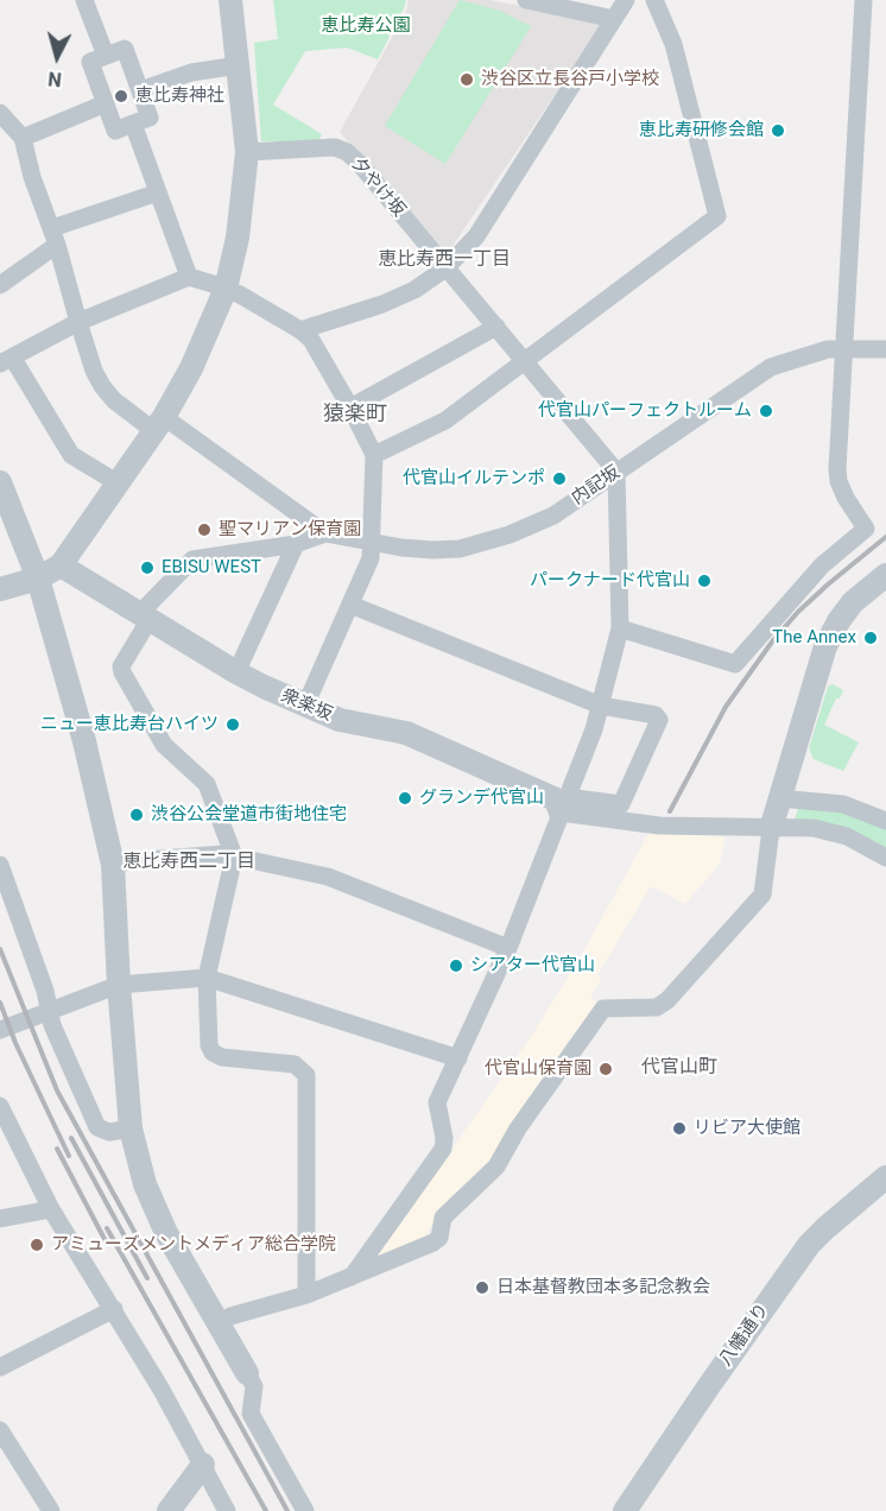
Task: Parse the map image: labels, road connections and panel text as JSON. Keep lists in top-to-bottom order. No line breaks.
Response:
{"streets":{"street":["夕やけ坂","内記坂","衆楽坂","八幡通り"]},"crossings":[["夕やけ坂","内記坂"]],"districts":["恵比寿西一丁目","猿楽町","恵比寿西二丁目","代官山町"],"parks":["恵比寿公園"],"places":["渋谷区立長谷戸小学校","恵比寿神社","恵比寿研修会館","代官山パーフェクトルーム","代官山イルテンポ","聖マリアン保育園","EBISU WEST","パークナード代官山","The Annex","ニュー恵比寿台ハイツ","グランデ代官山","渋谷公会堂道市街地住宅","シアター代官山","代官山保育園","リビア大使館","アミューズメントメディア総合学院","日本基督教団本多記念教会"],"north":"bottom"}
